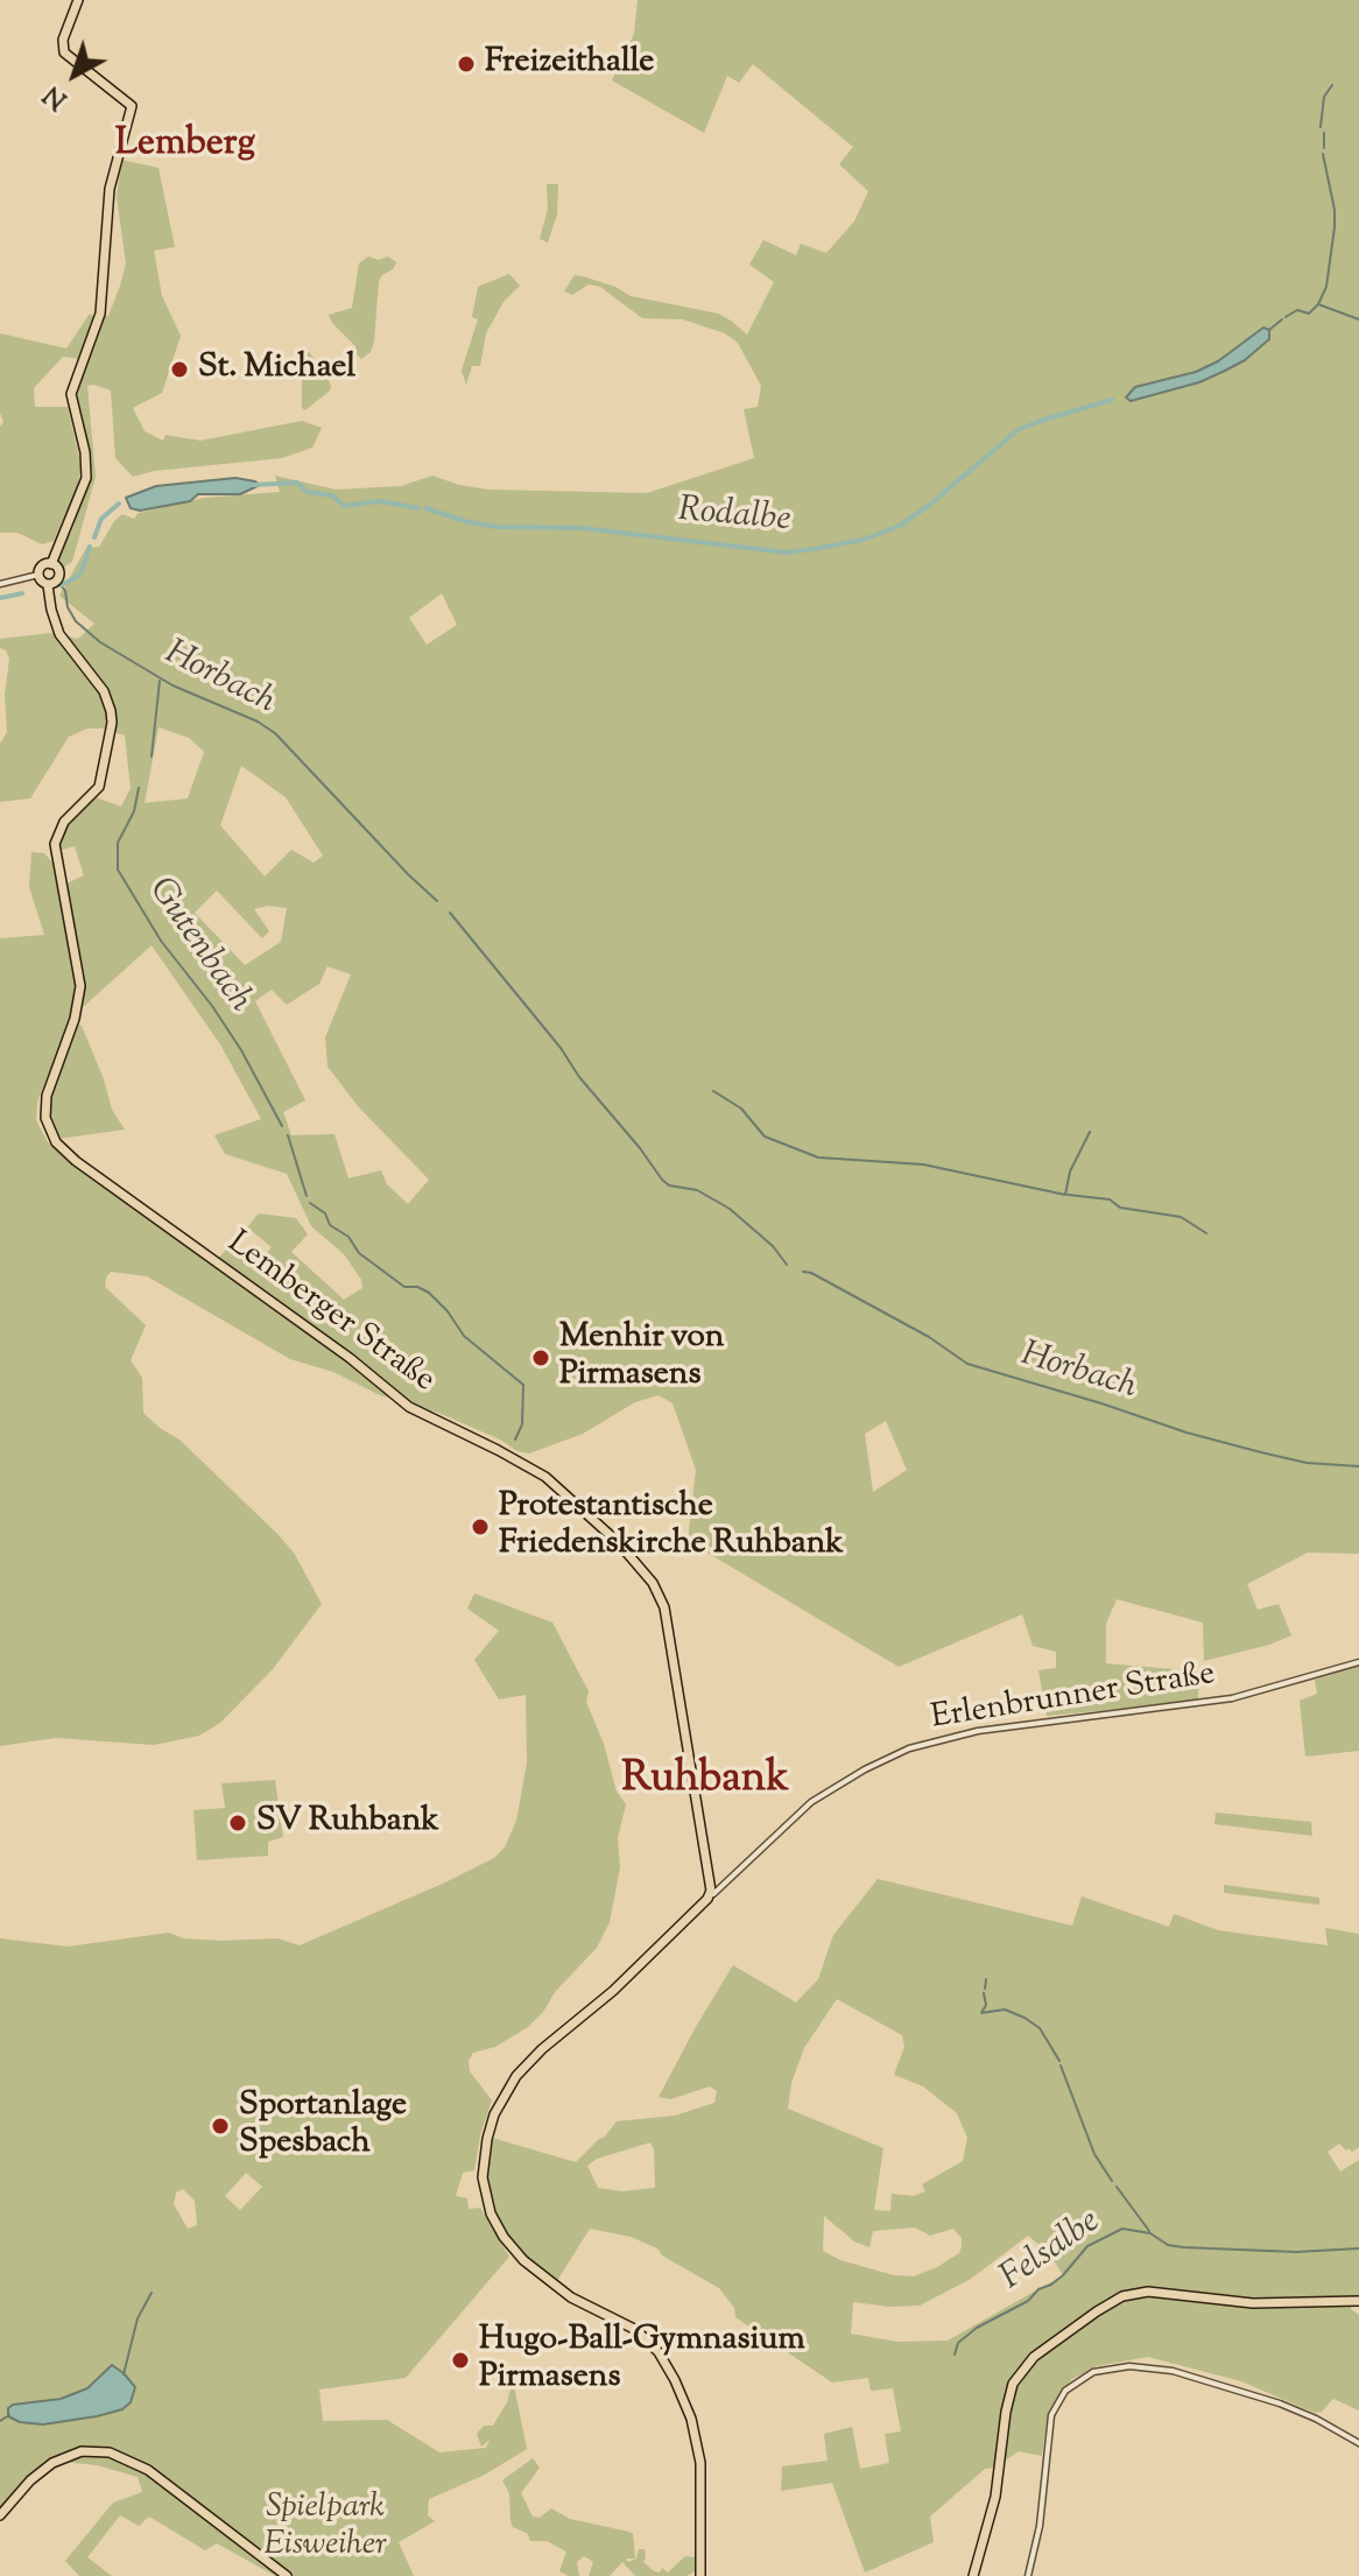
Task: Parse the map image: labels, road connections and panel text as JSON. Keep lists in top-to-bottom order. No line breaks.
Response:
{"streets":{"main road":["Lemberger Straße"],"street":["Erlenbrunner Straße"]},"crossings":[["Lemberger Straße","Erlenbrunner Straße"]],"districts":["Lemberg","Ruhbank"],"water":["Rodalbe","Horbach","Gutenbach","Felsalbe"],"parks":["Spielpark Eisweiher"],"places":["Freizeithalle","St. Michael","Menhir von Pirmasens","Protestantische Friedenskirche Ruhbank","SV Ruhbank","Sportanlage Spesbach","Hugo-Ball-Gymnasium Pirmasens"],"north":"bottom left"}
